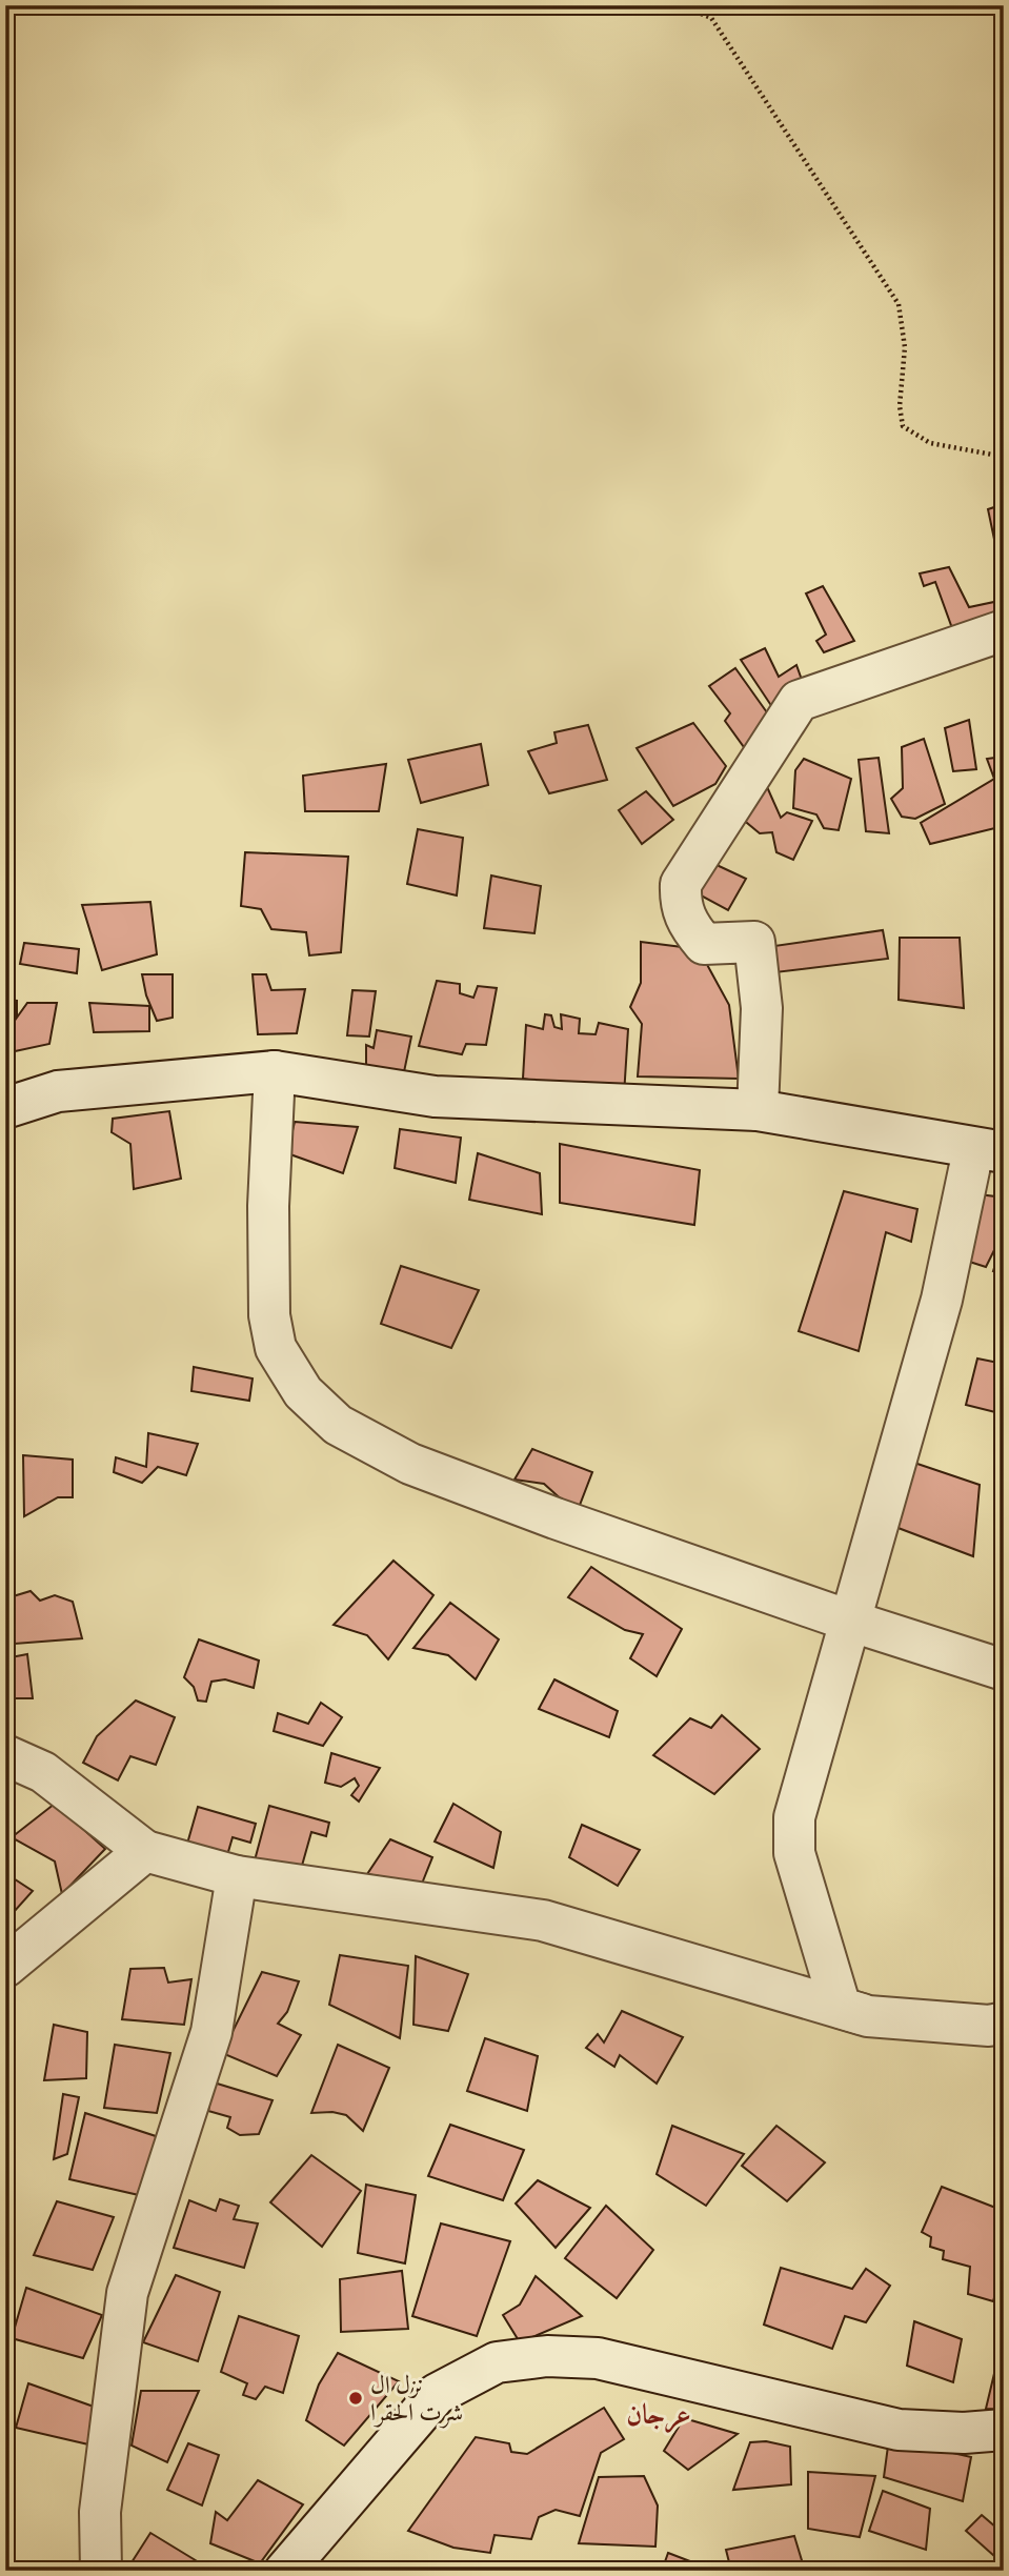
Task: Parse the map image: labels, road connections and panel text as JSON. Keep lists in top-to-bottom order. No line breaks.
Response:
{"districts":["عرجان"],"places":["نزل ال شرت الحقرا"]}
